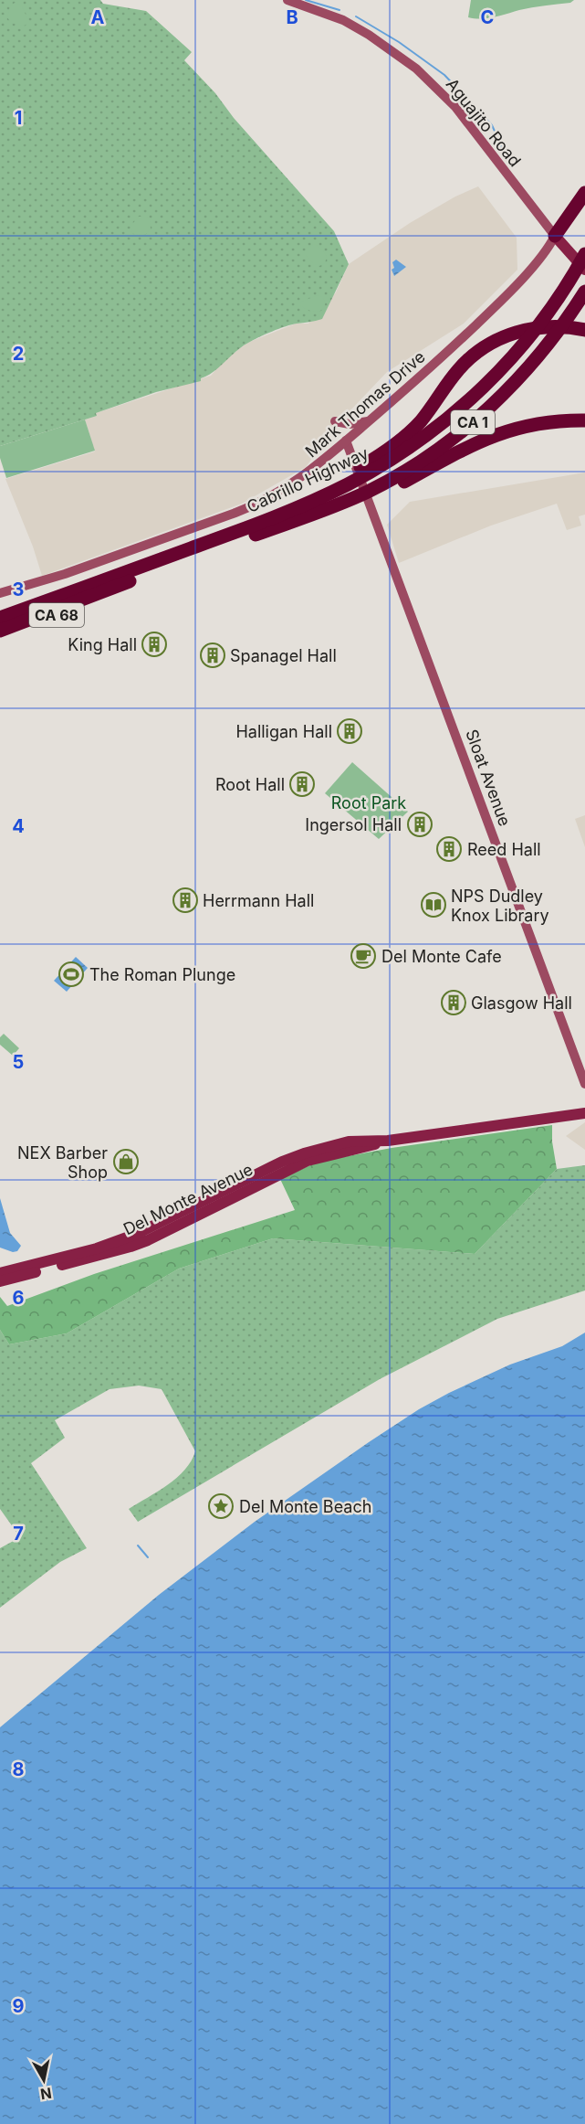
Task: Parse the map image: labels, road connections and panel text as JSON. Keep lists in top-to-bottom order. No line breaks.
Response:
{"streets":{"highway":["CA 1","Cabrillo Highway","CA 68"],"main road":["Del Monte Avenue"],"street":["Aguajito Road","Mark Thomas Drive","Sloat Avenue"]},"crossings":[["Aguajito Road","Mark Thomas Drive"],["CA 1","Cabrillo Highway"],["Cabrillo Highway","CA 68"],["Cabrillo Highway","Sloat Avenue"]],"parks":["Root Park"],"places":{"building":["King Hall","Spanagel Hall","Halligan Hall","Root Hall","Ingersol Hall","Reed Hall","Herrmann Hall","Glasgow Hall"],"library":["NPS Dudley Knox Library"],"cafe":["Del Monte Cafe"],"sports":["The Roman Plunge"],"shop":["NEX Barber Shop"],"place":["Del Monte Beach"]},"north":"bottom","grid":{"columns":["A","B","C"],"rows":["1","2","3","4","5","6","7","8","9"]}}
